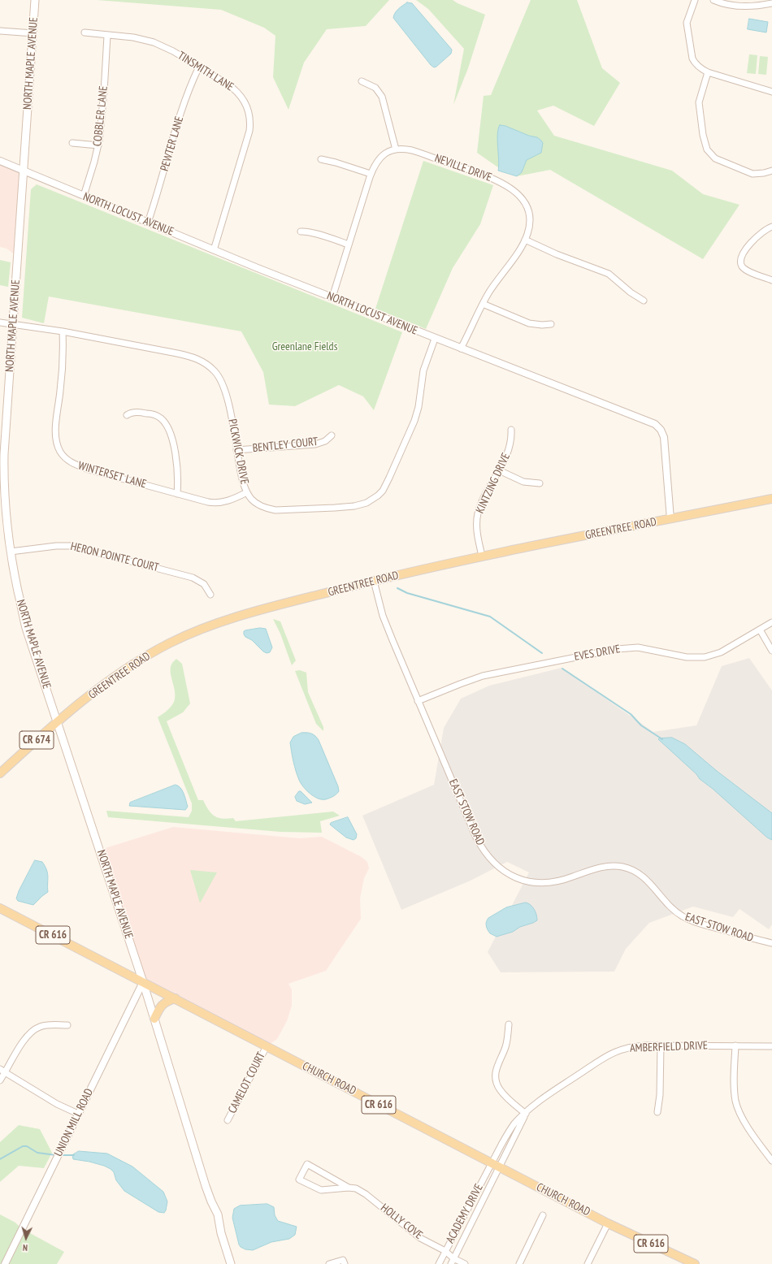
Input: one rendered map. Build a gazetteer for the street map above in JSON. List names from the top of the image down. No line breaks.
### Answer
{"streets":{"main road":["NORTH MAPLE AVENUE","GREENTREE ROAD","CR 674","CR 616","CHURCH ROAD"],"street":["TINSMITH LANE","COBBLER LANE","PEWTER LANE","NEVILLE DRIVE","NORTH LOCUST AVENUE","BENTLEY COURT","PICKWICK DRIVE","WINTERSET LANE","KINTZING DRIVE","HERON POINTE COURT","EVES DRIVE","EAST STOW ROAD","AMBERFIELD DRIVE","CAMELOT COURT","UNION MILL ROAD","ACADEMY DRIVE","HOLLY COVE"]},"crossings":[["NORTH MAPLE AVENUE","NORTH LOCUST AVENUE"],["NORTH MAPLE AVENUE","PICKWICK DRIVE"],["NORTH MAPLE AVENUE","GREENTREE ROAD"],["NORTH MAPLE AVENUE","HERON POINTE COURT"],["NORTH MAPLE AVENUE","CHURCH ROAD"],["NORTH MAPLE AVENUE","UNION MILL ROAD"],["TINSMITH LANE","COBBLER LANE"],["TINSMITH LANE","PEWTER LANE"],["TINSMITH LANE","NORTH LOCUST AVENUE"],["COBBLER LANE","NORTH LOCUST AVENUE"],["PEWTER LANE","NORTH LOCUST AVENUE"],["NEVILLE DRIVE","NORTH LOCUST AVENUE"],["NORTH LOCUST AVENUE","PICKWICK DRIVE"],["NORTH LOCUST AVENUE","GREENTREE ROAD"],["BENTLEY COURT","PICKWICK DRIVE"],["PICKWICK DRIVE","WINTERSET LANE"],["KINTZING DRIVE","GREENTREE ROAD"],["GREENTREE ROAD","EAST STOW ROAD"],["EVES DRIVE","EAST STOW ROAD"],["AMBERFIELD DRIVE","CHURCH ROAD"],["AMBERFIELD DRIVE","ACADEMY DRIVE"],["CHURCH ROAD","CAMELOT COURT"],["CHURCH ROAD","UNION MILL ROAD"],["CHURCH ROAD","ACADEMY DRIVE"],["ACADEMY DRIVE","HOLLY COVE"]],"parks":["Greenlane Fields"],"north":"bottom"}
